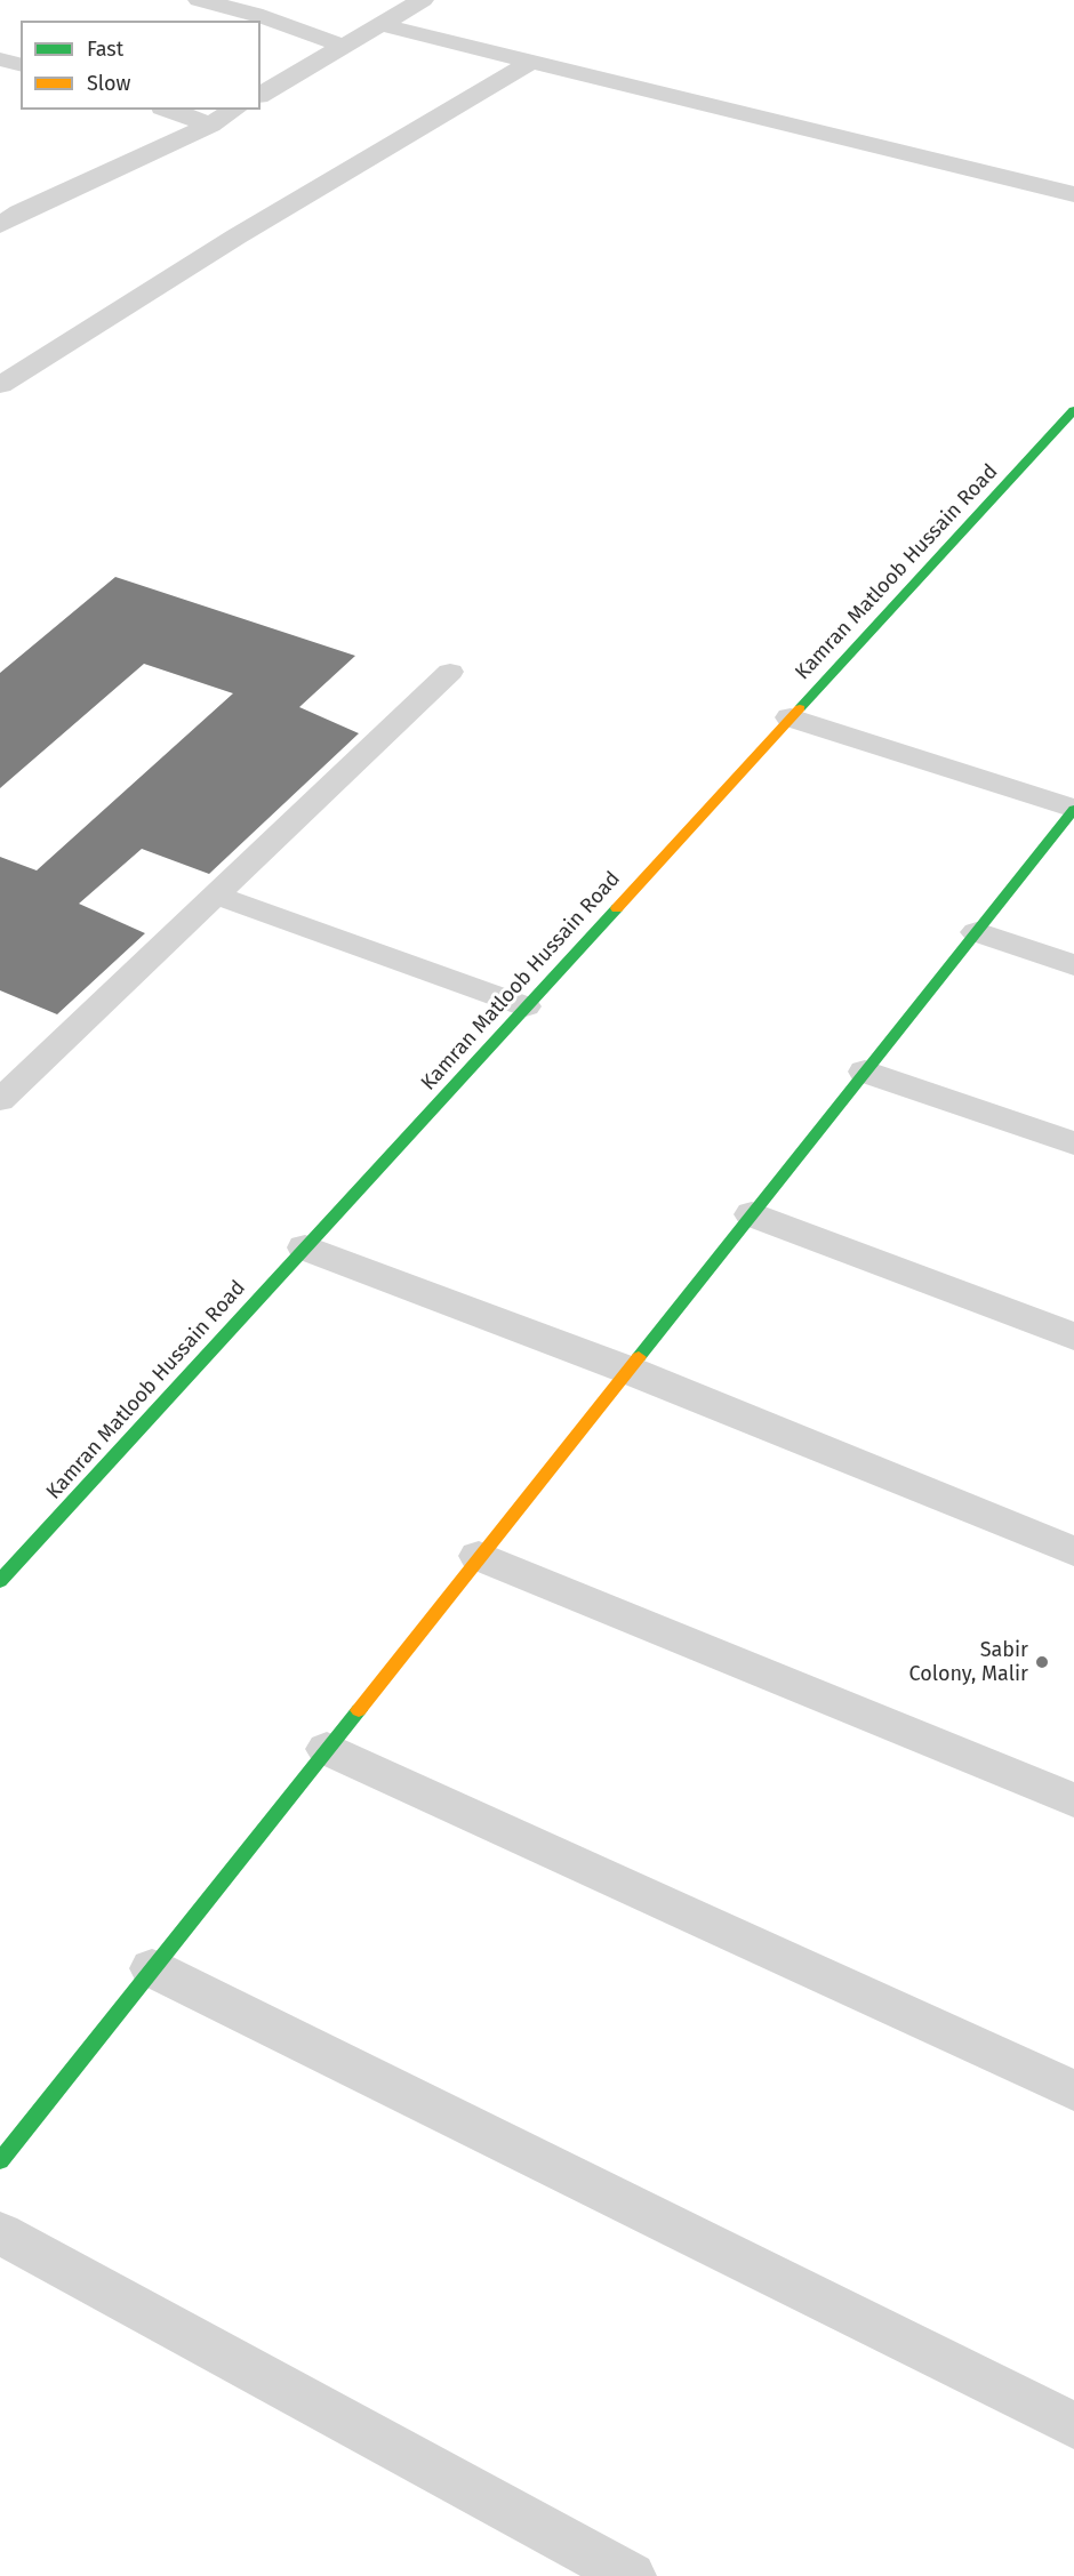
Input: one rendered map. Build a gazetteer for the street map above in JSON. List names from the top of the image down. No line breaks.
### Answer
{"streets":{"street":["Kamran Matloob Hussain Road"]},"places":["Sabir Colony, Malir"],"legend":["Fast","Slow"]}
